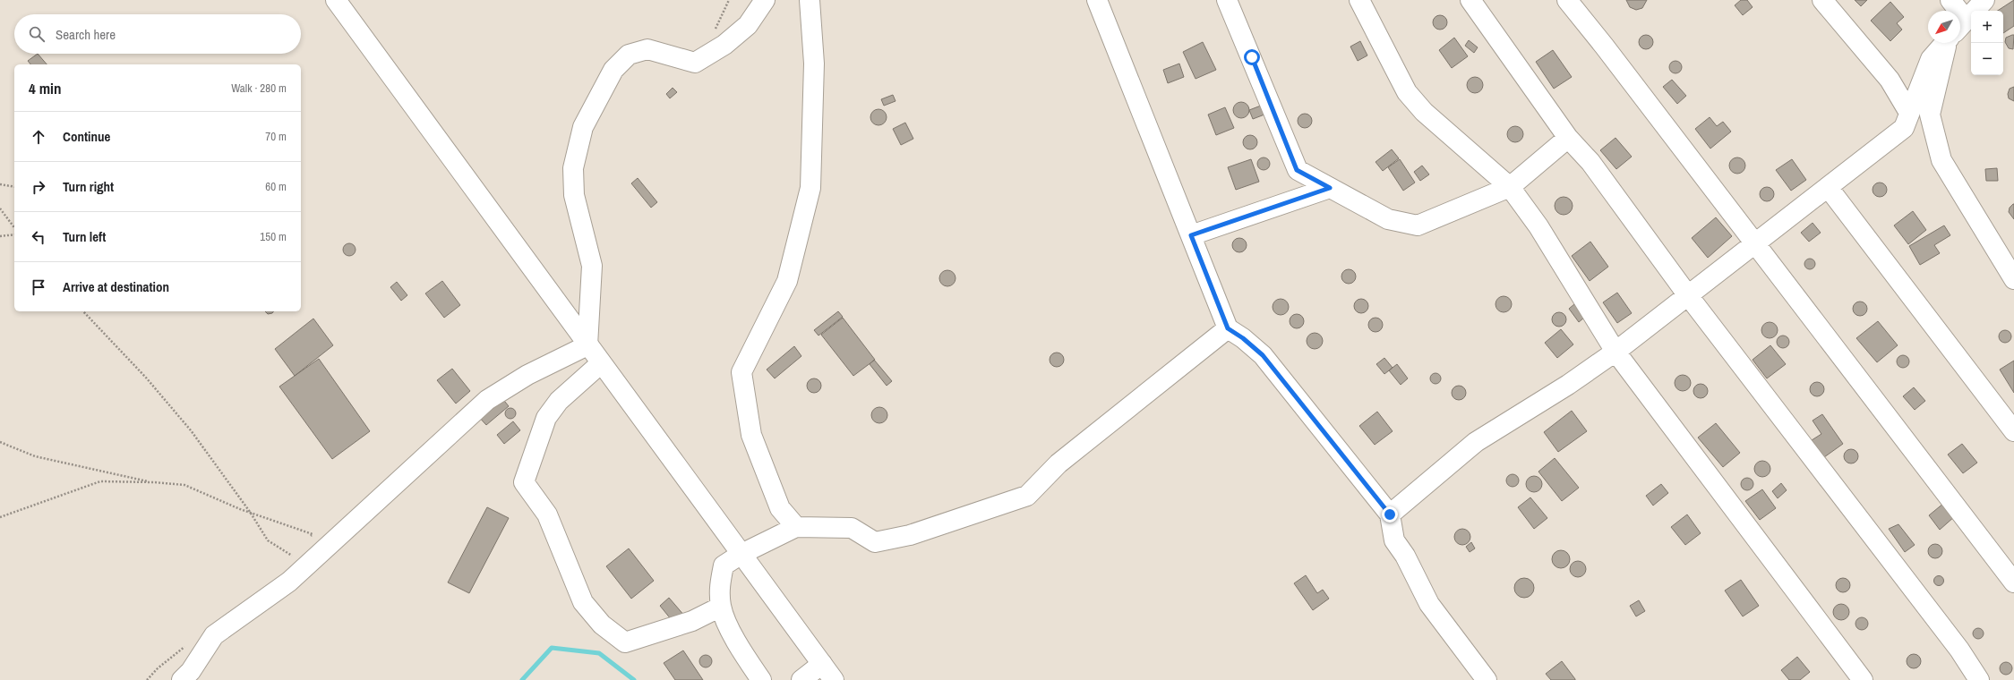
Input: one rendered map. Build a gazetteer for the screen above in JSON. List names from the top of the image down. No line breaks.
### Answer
{"north":"bottom left","page":{"map_buttons":["+","−"],"search":"Search here","heading":["4 min","Walk · 280 m"],"list":[["Continue","70 m"],["Turn right","60 m"],["Turn left","150 m"],"Arrive at destination"]}}
